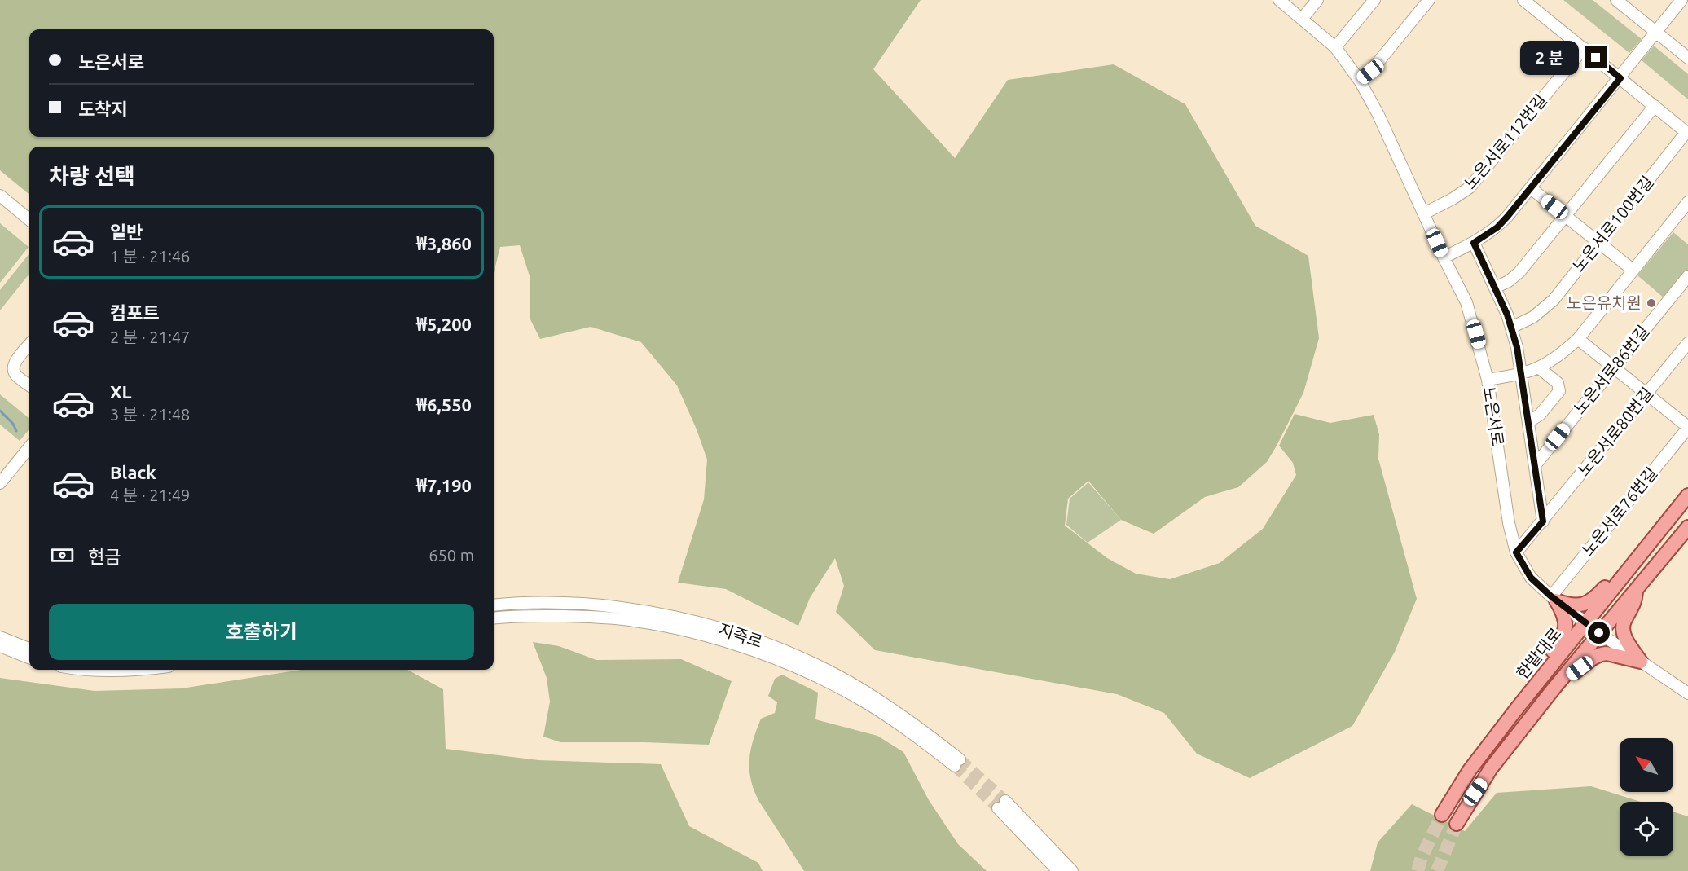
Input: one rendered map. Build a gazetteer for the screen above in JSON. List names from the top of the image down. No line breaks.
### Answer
{"streets":{"main road":["한밭대로"],"street":["노은서로112번길","노은서로100번길","노은서로86번길","노은서로","노은서로80번길","노은서로76번길","지족로"]},"crossings":[["노은서로112번길","노은서로"],["노은서로","노은서로80번길"],["노은서로","노은서로76번길"],["노은서로","한밭대로"]],"places":["노은유치원"],"north":"top left","page":{"banner":["노은서로","도착지"],"bubble":"2 분","heading":"차량 선택","list":[{"name":"일반","note":"1 분 · 21:46","value":"₩3,860"},{"name":"컴포트","note":"2 분 · 21:47","value":"₩5,200"},{"name":"XL","note":"3 분 · 21:48","value":"₩6,550"},{"name":"Black","note":"4 분 · 21:49","value":"₩7,190"}],"pay":["현금","650 m"],"buttons":"호출하기"}}
